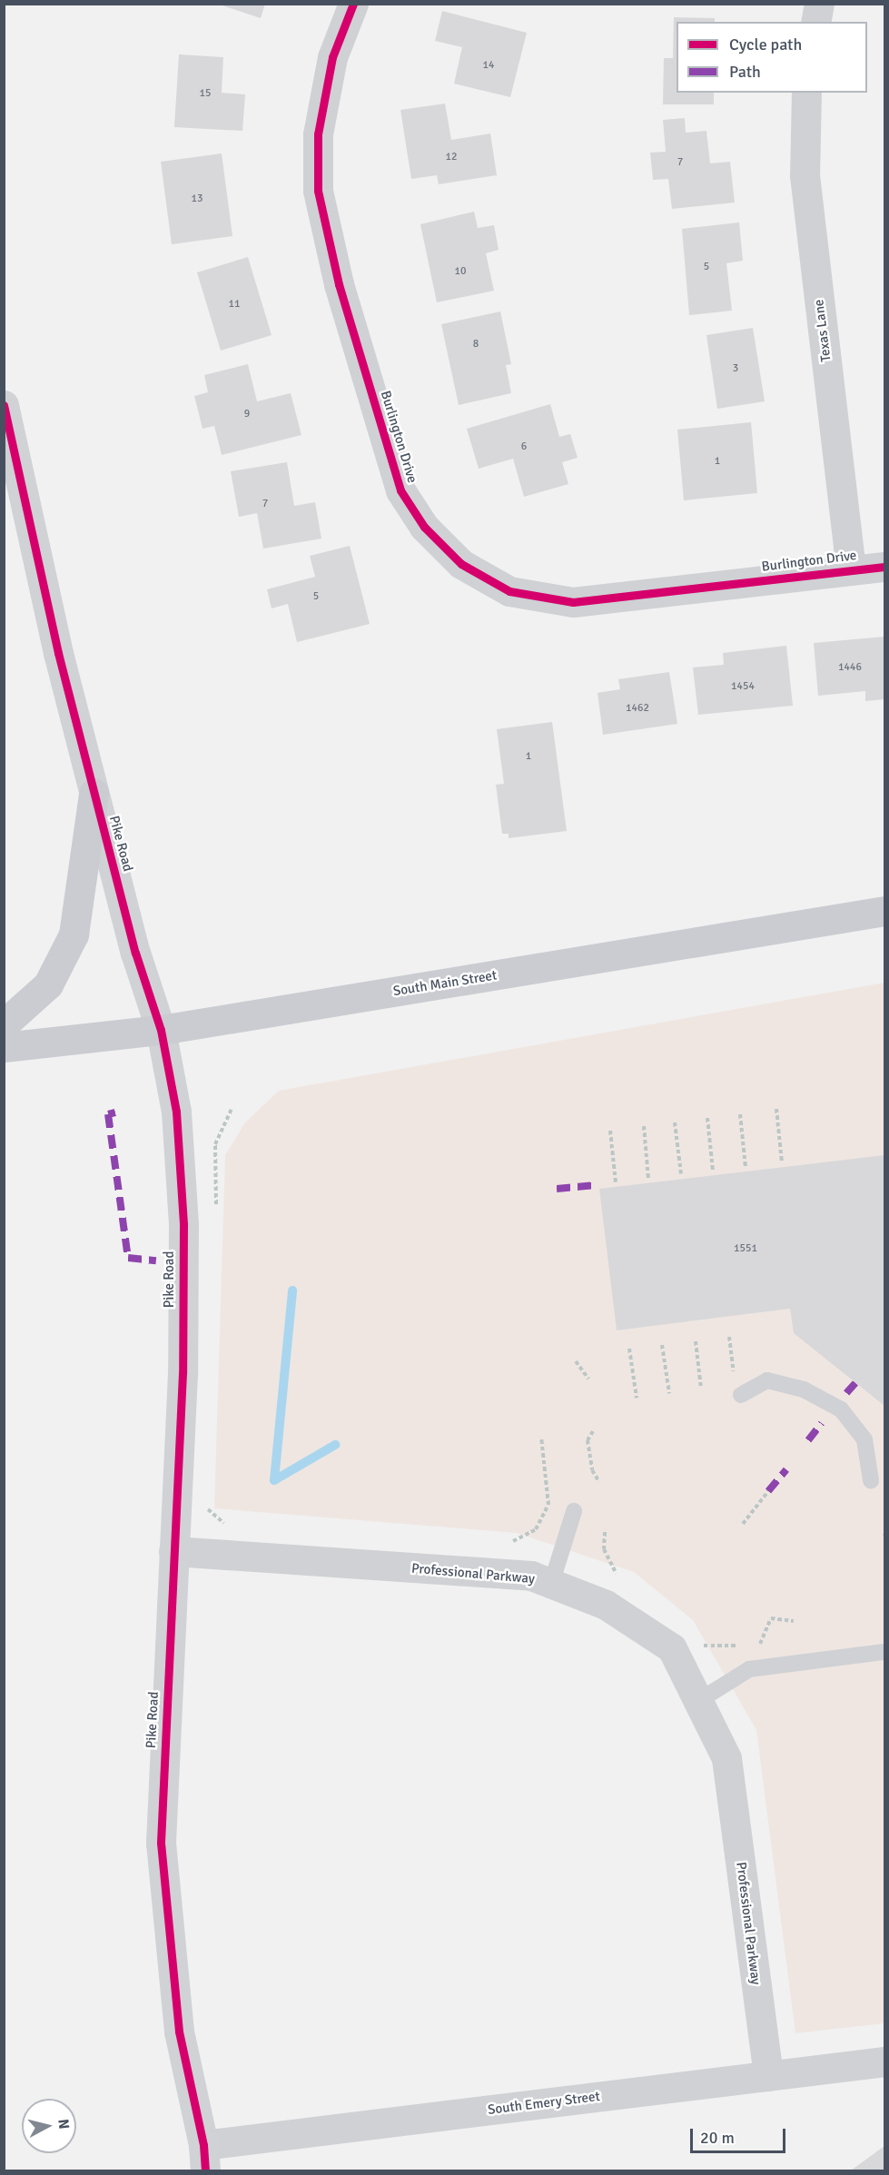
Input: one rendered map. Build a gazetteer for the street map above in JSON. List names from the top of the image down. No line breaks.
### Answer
{"streets":{"main road":["South Main Street"],"street":["Texas Lane","Burlington Drive","Pike Road","Professional Parkway","South Emery Street"]},"crossings":[["Texas Lane","Burlington Drive"],["Pike Road","South Main Street"],["Pike Road","Professional Parkway"],["Pike Road","South Emery Street"],["Professional Parkway","South Emery Street"]],"house_numbers":["14","15","12","7","13","5","10","11","8","3","9","6","1","7","5","1446","1454","1462","1","1551"],"legend":["Cycle path","Path"],"scale_bar":"20 m","north":"right"}
